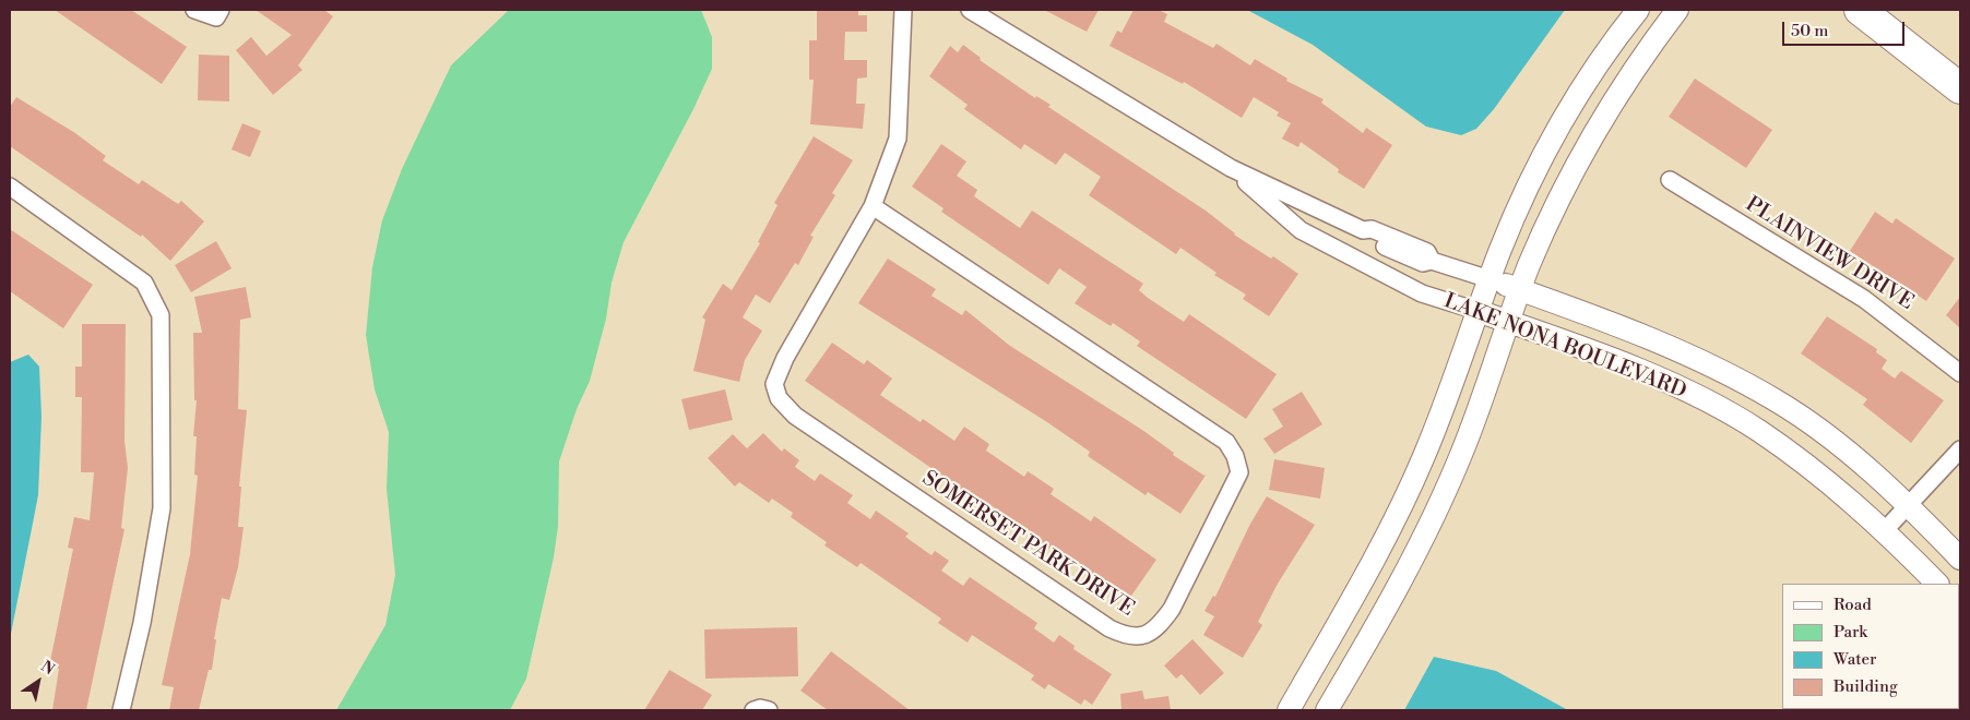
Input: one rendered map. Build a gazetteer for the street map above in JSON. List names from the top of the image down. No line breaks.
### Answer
{"streets":{"street":["PLAINVIEW DRIVE","LAKE NONA BOULEVARD","SOMERSET PARK DRIVE"]},"legend":["Road","Park","Water","Building"],"scale_bar":"50 m","north":"top right"}
